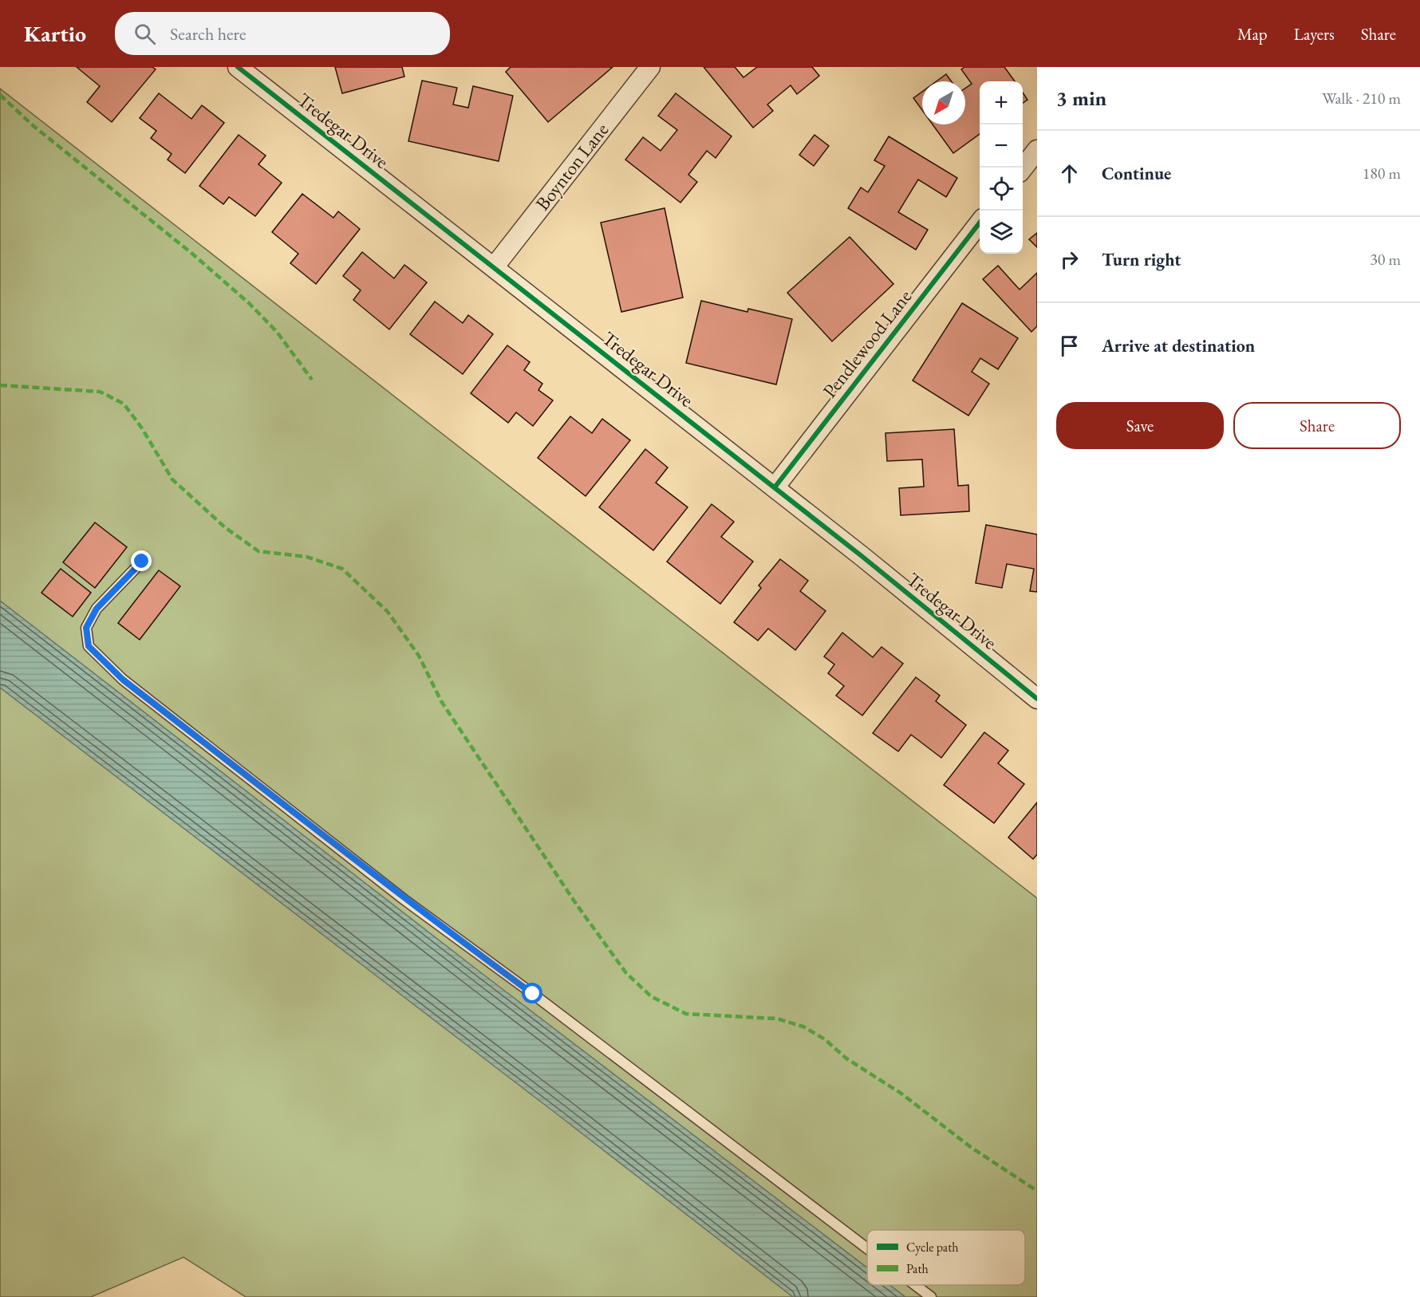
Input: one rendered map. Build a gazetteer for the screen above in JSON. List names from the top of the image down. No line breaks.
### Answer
{"streets":{"street":["Tredegar Drive","Boynton Lane","Pendlewood Lane"]},"crossings":[["Tredegar Drive","Boynton Lane"],["Tredegar Drive","Pendlewood Lane"]],"legend":["Cycle path","Path"],"north":"bottom left","page":{"header":"Kartio","search":"Search here","nav":["Map","Layers","Share"],"heading":["3 min","Walk · 210 m"],"map_buttons":["+","−"],"list":[["Continue","180 m"],["Turn right","30 m"],"Arrive at destination"],"buttons":["Save","Share"]}}
